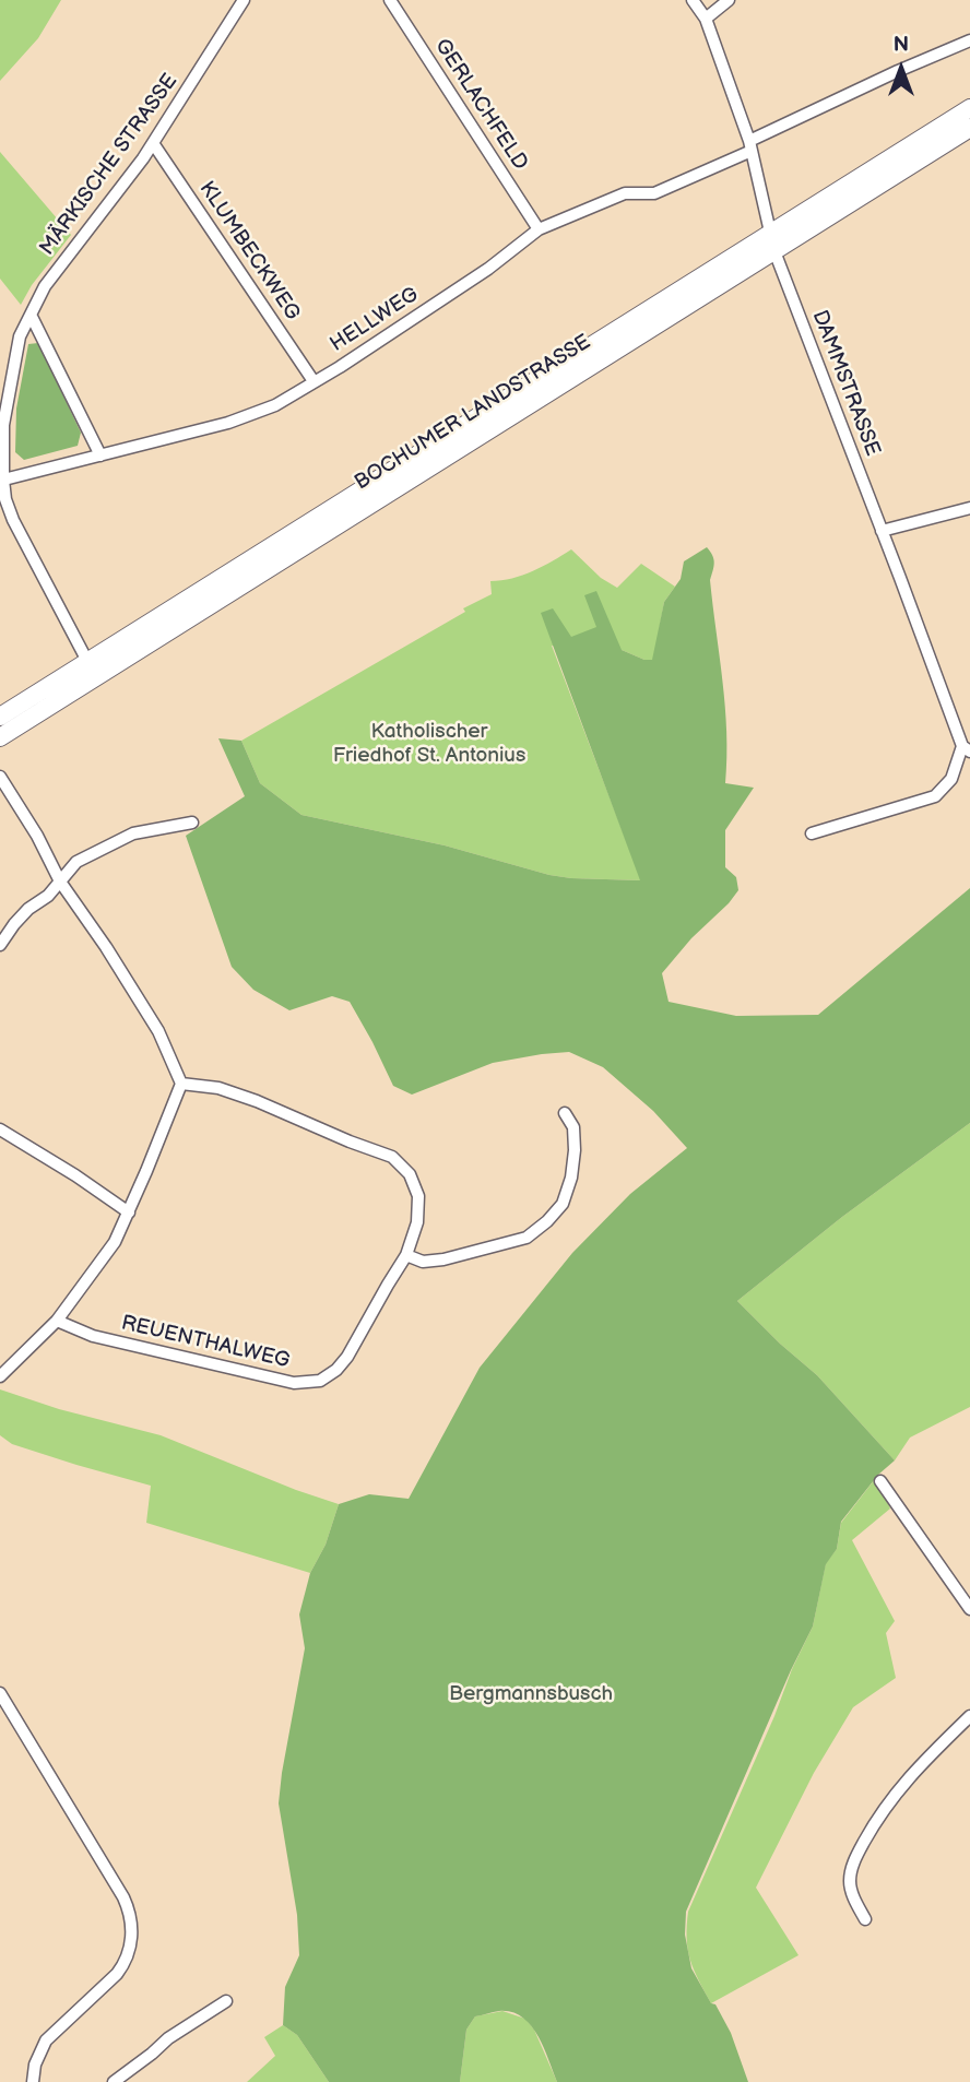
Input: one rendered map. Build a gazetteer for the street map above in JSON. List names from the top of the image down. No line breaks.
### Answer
{"streets":{"main road":["BOCHUMER LANDSTRASSE"],"street":["GERLACHFELD","MÄRKISCHE STRASSE","KLUMBECKWEG","HELLWEG","DAMMSTRASSE","REUENTHALWEG"]},"crossings":[["GERLACHFELD","HELLWEG"],["MÄRKISCHE STRASSE","KLUMBECKWEG"],["MÄRKISCHE STRASSE","HELLWEG"],["MÄRKISCHE STRASSE","BOCHUMER LANDSTRASSE"],["KLUMBECKWEG","HELLWEG"],["HELLWEG","DAMMSTRASSE"],["DAMMSTRASSE","BOCHUMER LANDSTRASSE"]],"parks":["Katholischer Friedhof St. Antonius","Bergmannsbusch"],"north":"top"}
